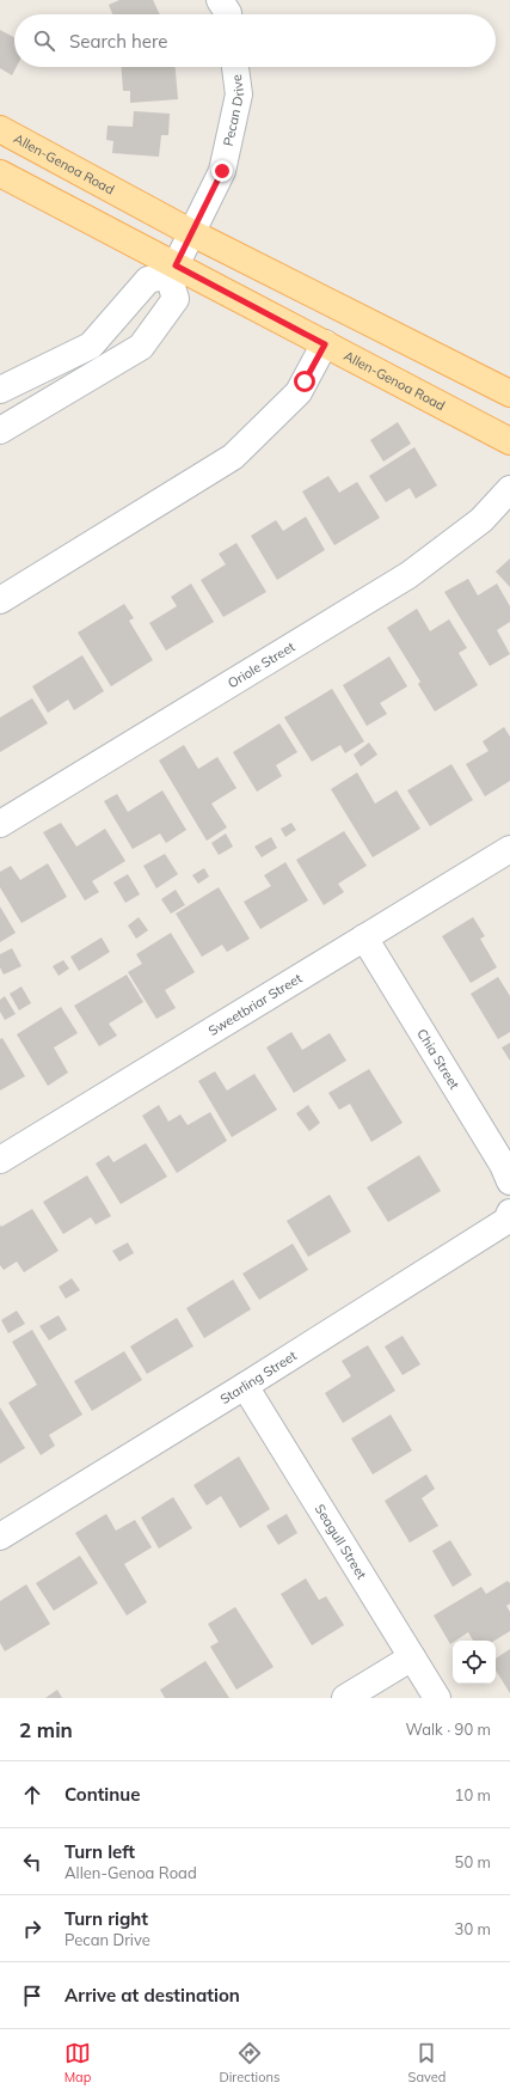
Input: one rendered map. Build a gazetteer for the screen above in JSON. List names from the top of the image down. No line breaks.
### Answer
{"streets":{"main road":["Allen-Genoa Road"],"street":["Pecan Drive","Oriole Street","Sweetbriar Street","Chia Street","Starling Street","Seagull Street"]},"crossings":[["Pecan Drive","Allen-Genoa Road"],["Sweetbriar Street","Chia Street"],["Starling Street","Seagull Street"]],"page":{"search":"Search here","heading":["2 min","Walk · 90 m"],"list":[["Continue","10 m"],["Turn left","Allen-Genoa Road","50 m"],["Turn right","Pecan Drive","30 m"],"Arrive at destination"],"nav":["Map","Directions","Saved"]}}
